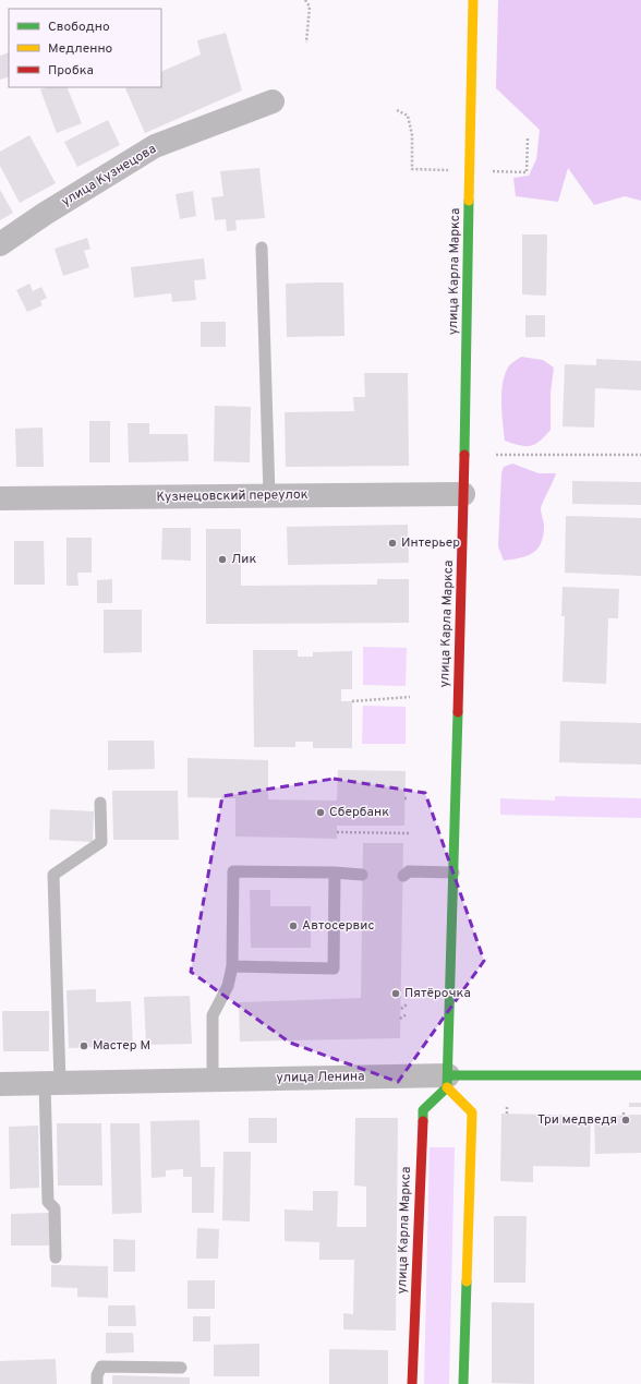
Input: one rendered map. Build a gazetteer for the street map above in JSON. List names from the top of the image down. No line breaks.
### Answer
{"streets":{"main road":["улица Карла Маркса","улица Ленина"],"street":["улица Кузнецова","Кузнецовский переулок"]},"crossings":[["улица Карла Маркса","Кузнецовский переулок"],["улица Карла Маркса","улица Ленина"]],"places":["Интерьер","Лик","Сбербанк","Автосервис","Пятёрочка","Мастер М","Три медведя"],"legend":["Свободно","Медленно","Пробка"]}
